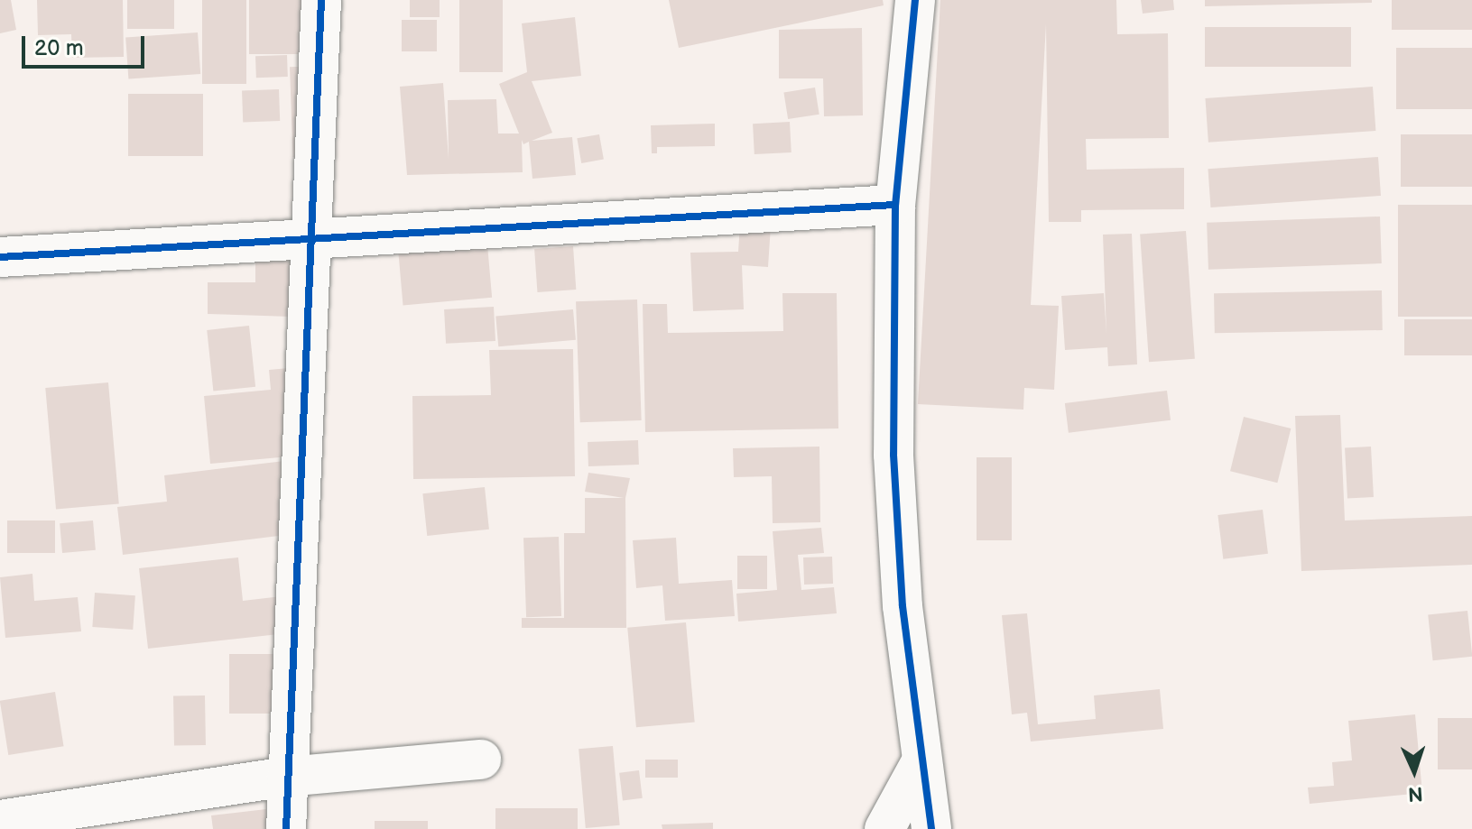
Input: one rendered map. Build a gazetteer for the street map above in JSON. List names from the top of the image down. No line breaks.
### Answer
{"scale_bar":"20 m","north":"bottom"}
